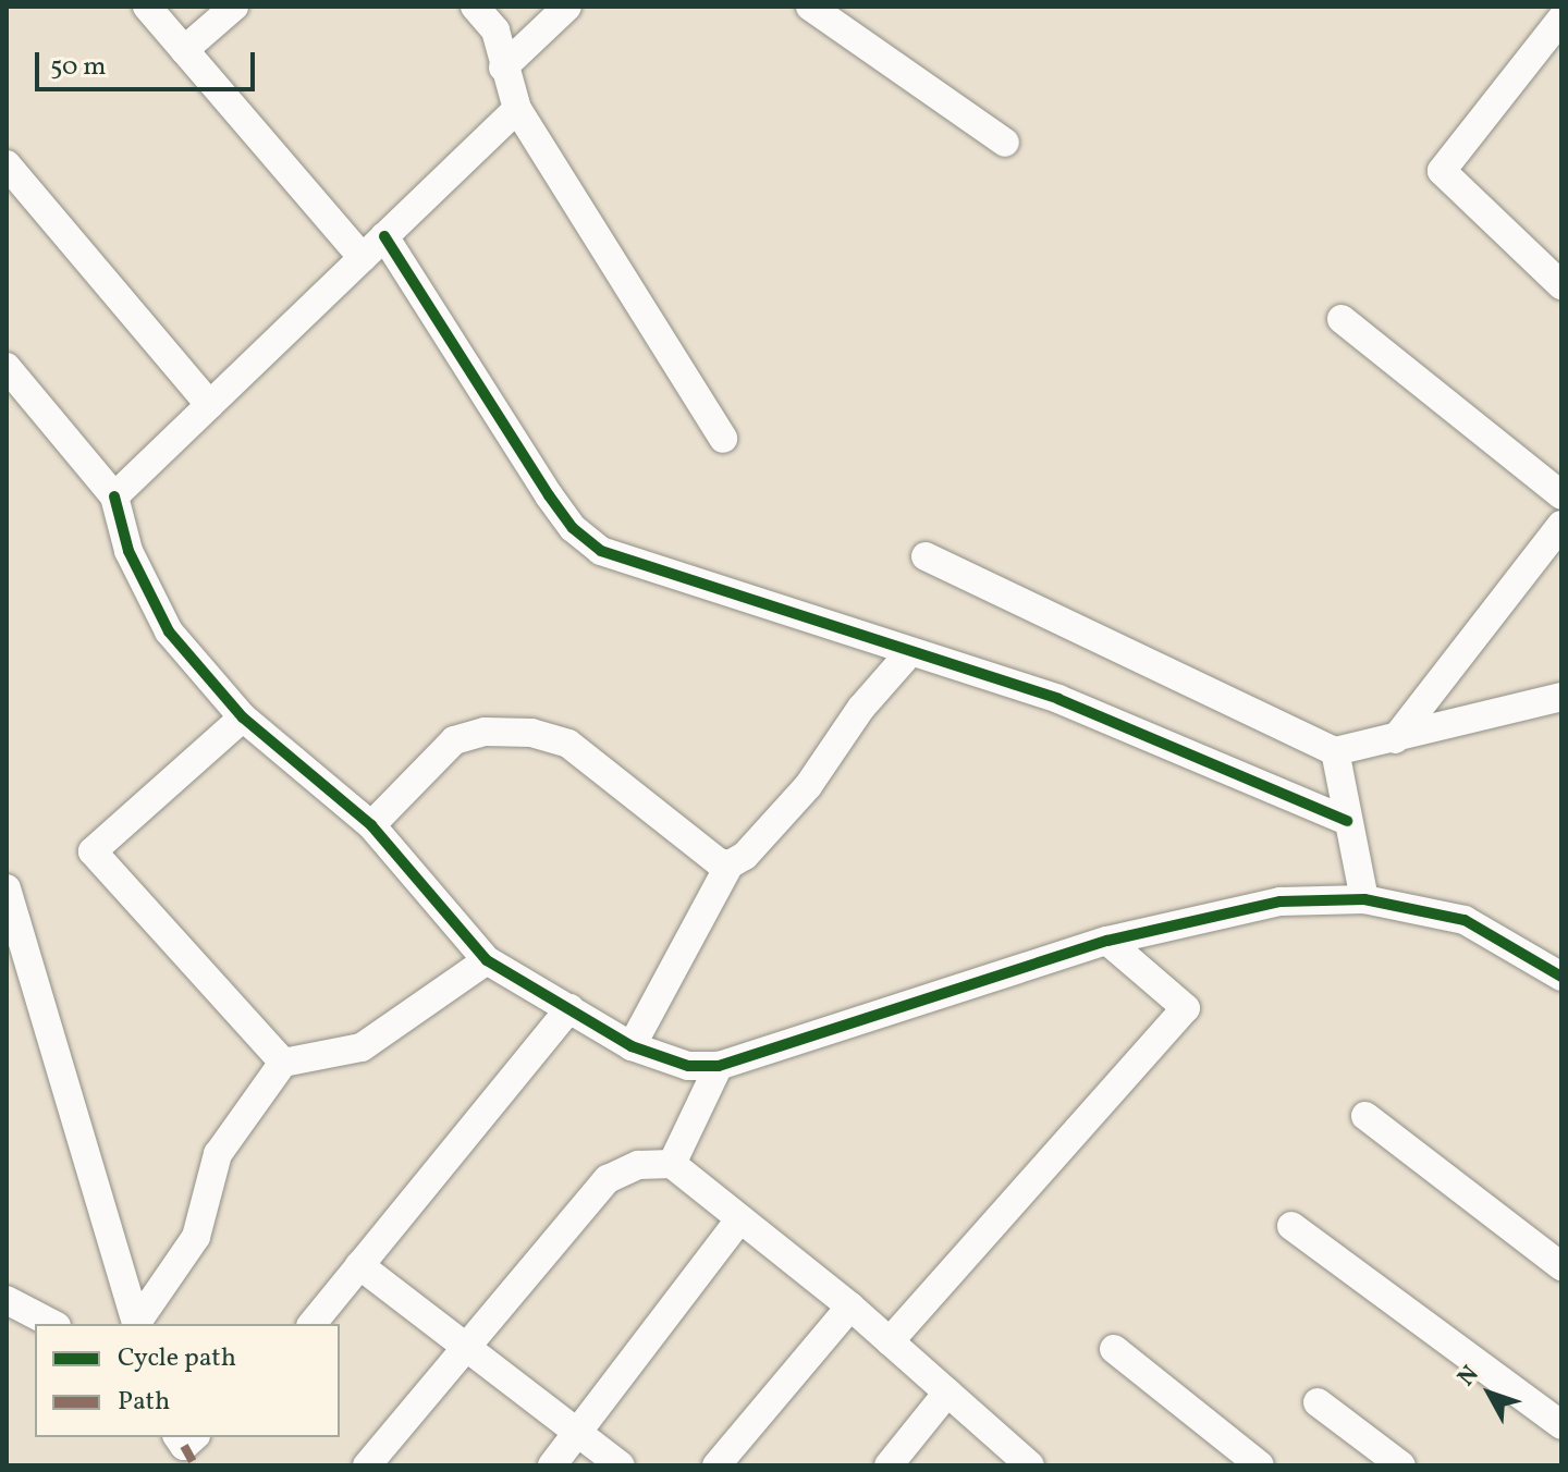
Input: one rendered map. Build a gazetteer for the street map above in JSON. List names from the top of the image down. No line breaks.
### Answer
{"legend":["Cycle path","Path"],"scale_bar":"50 m","north":"top left"}
